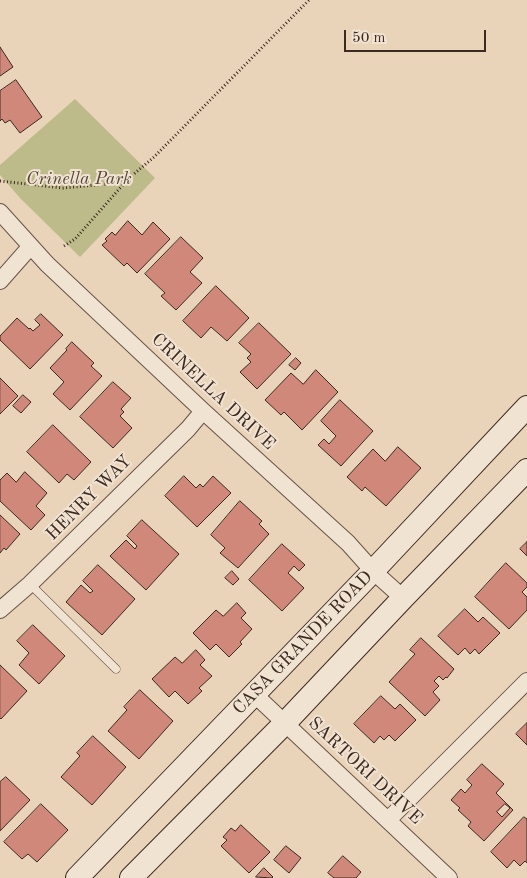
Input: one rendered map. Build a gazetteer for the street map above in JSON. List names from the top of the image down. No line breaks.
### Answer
{"streets":{"main road":["CASA GRANDE ROAD"],"street":["CRINELLA DRIVE","HENRY WAY","SARTORI DRIVE"]},"crossings":[["CRINELLA DRIVE","HENRY WAY"],["CRINELLA DRIVE","CASA GRANDE ROAD"],["CASA GRANDE ROAD","SARTORI DRIVE"]],"parks":["Crinella Park"],"scale_bar":"50 m"}
